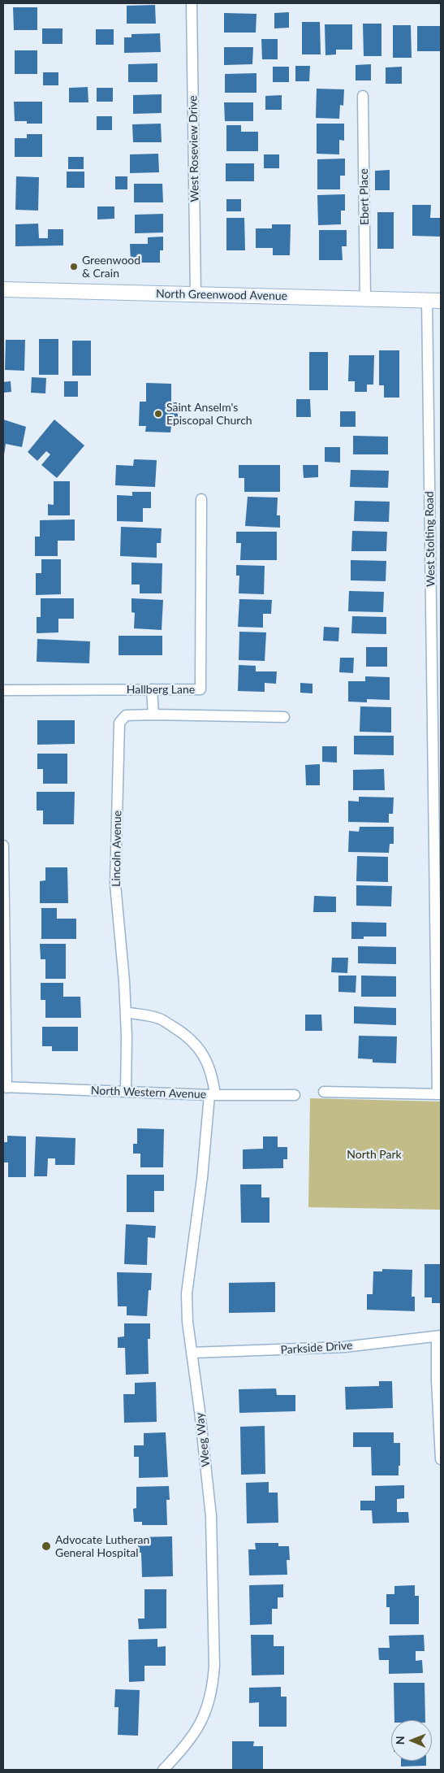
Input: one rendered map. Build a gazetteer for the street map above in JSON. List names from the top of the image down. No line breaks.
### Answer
{"streets":{"main road":["North Greenwood Avenue"],"street":["West Roseview Drive","Ebert Place","West Stolting Road","Hallberg Lane","Lincoln Avenue","North Western Avenue","Parkside Drive","Weeg Way"]},"crossings":[["West Roseview Drive","North Greenwood Avenue"],["Ebert Place","North Greenwood Avenue"],["North Greenwood Avenue","West Stolting Road"],["Lincoln Avenue","North Western Avenue"],["North Western Avenue","Weeg Way"],["Parkside Drive","Weeg Way"]],"parks":["North Park"],"places":["Greenwood & Crain","Saint Anselm's Episcopal Church","Advocate Lutheran General Hospital"],"north":"left"}
